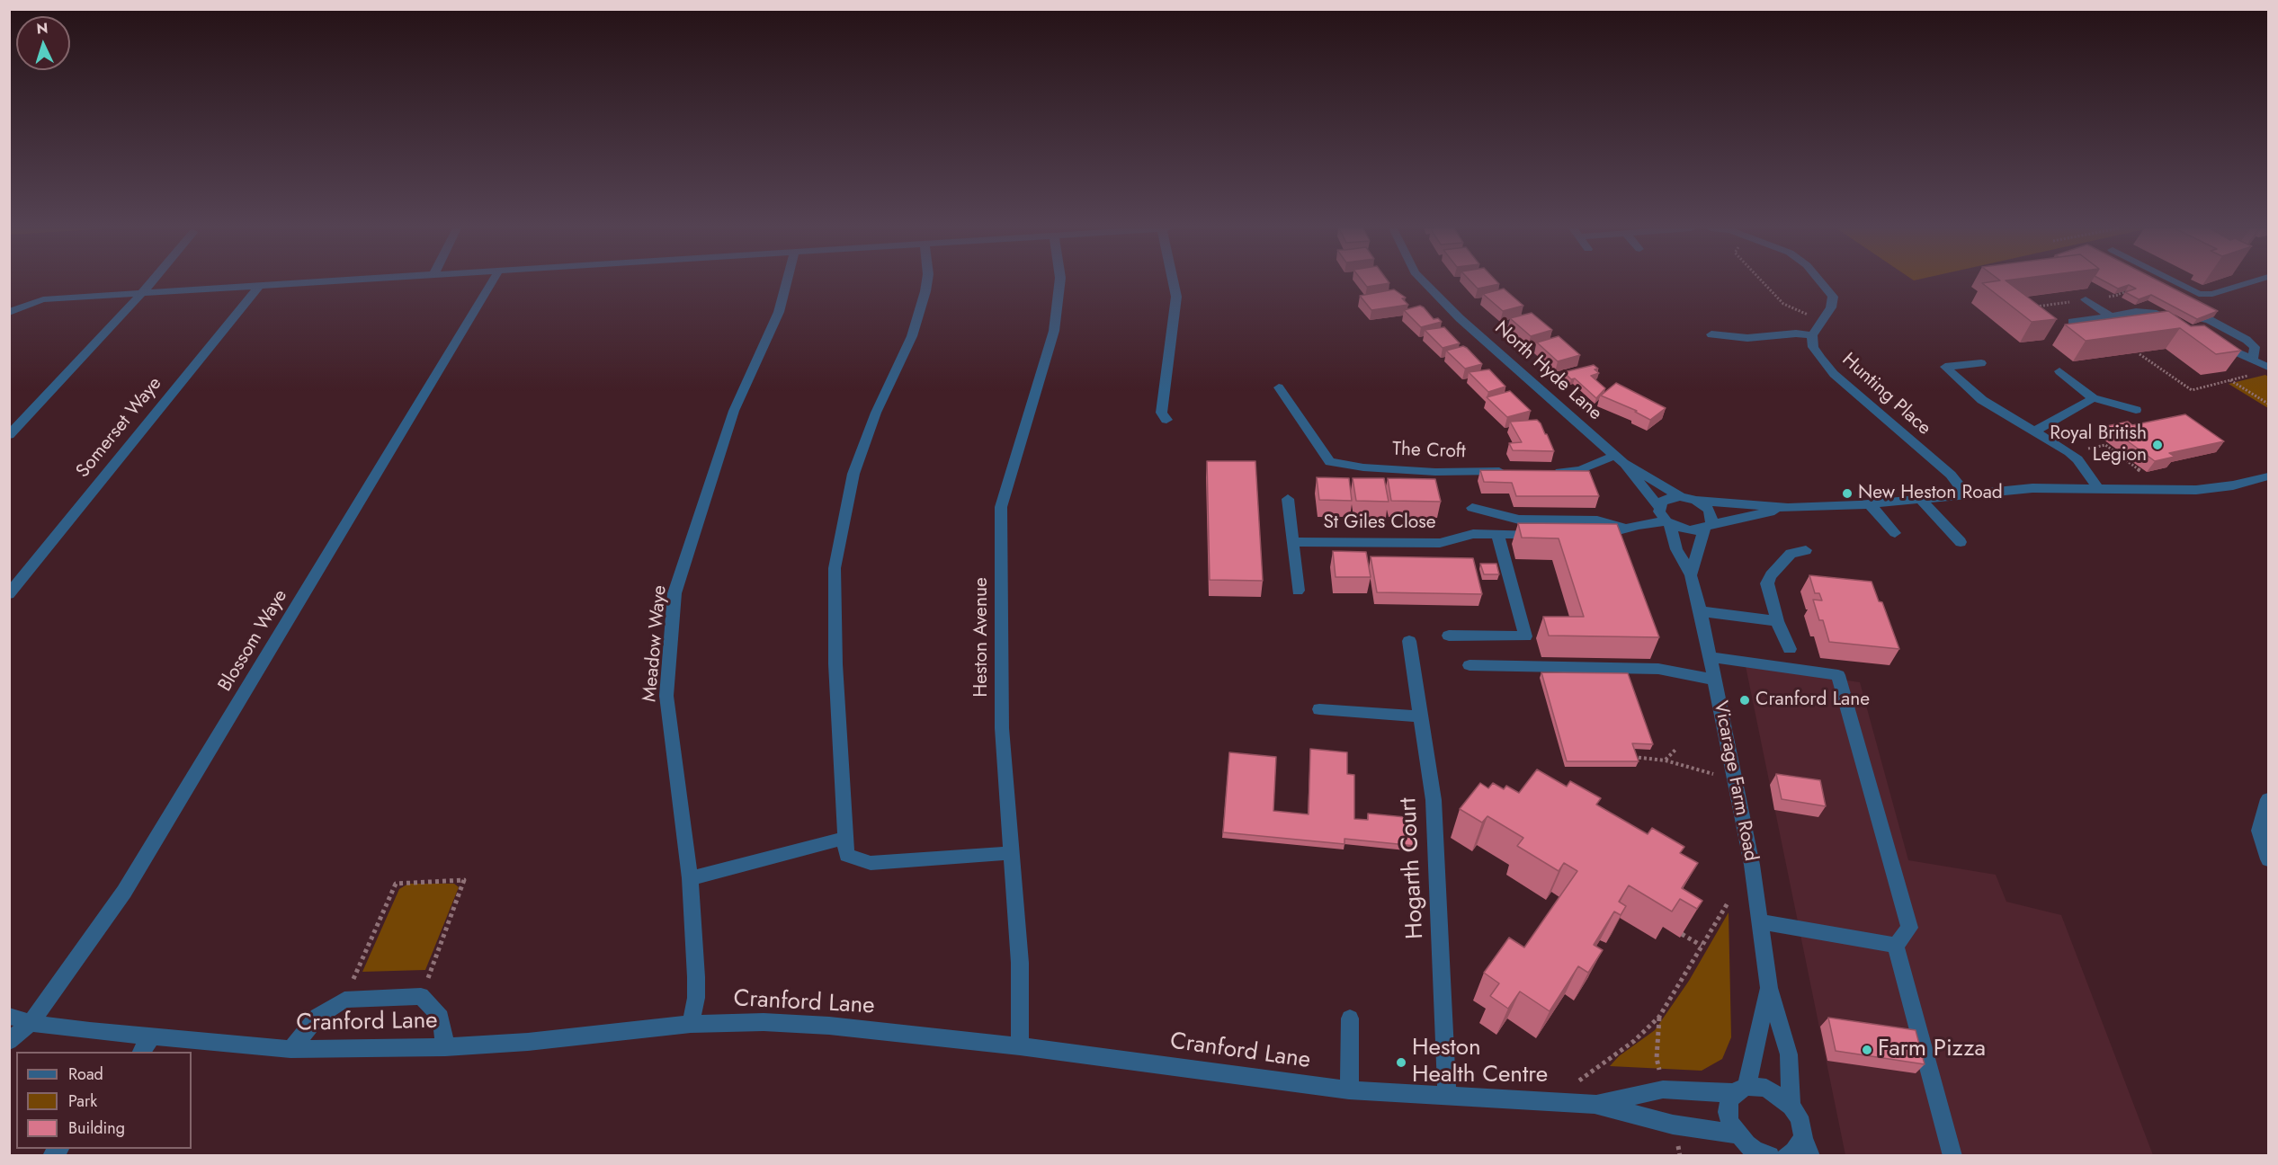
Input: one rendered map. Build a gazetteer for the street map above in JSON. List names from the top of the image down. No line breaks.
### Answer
{"streets":{"street":["North Hyde Lane","Hunting Place","Somerset Waye","The Croft","St Giles Close","Heston Avenue","Blossom Waye","Meadow Waye","Vicarage Farm Road","Hogarth Court","Cranford Lane"]},"crossings":[["North Hyde Lane","Vicarage Farm Road"],["Heston Avenue","Cranford Lane"],["Blossom Waye","Cranford Lane"],["Meadow Waye","Cranford Lane"],["Vicarage Farm Road","Cranford Lane"],["Hogarth Court","Cranford Lane"]],"places":["Royal British Legion","New Heston Road","Cranford Lane","Farm Pizza","Heston Health Centre"],"legend":["Road","Park","Building"],"north":"top"}
